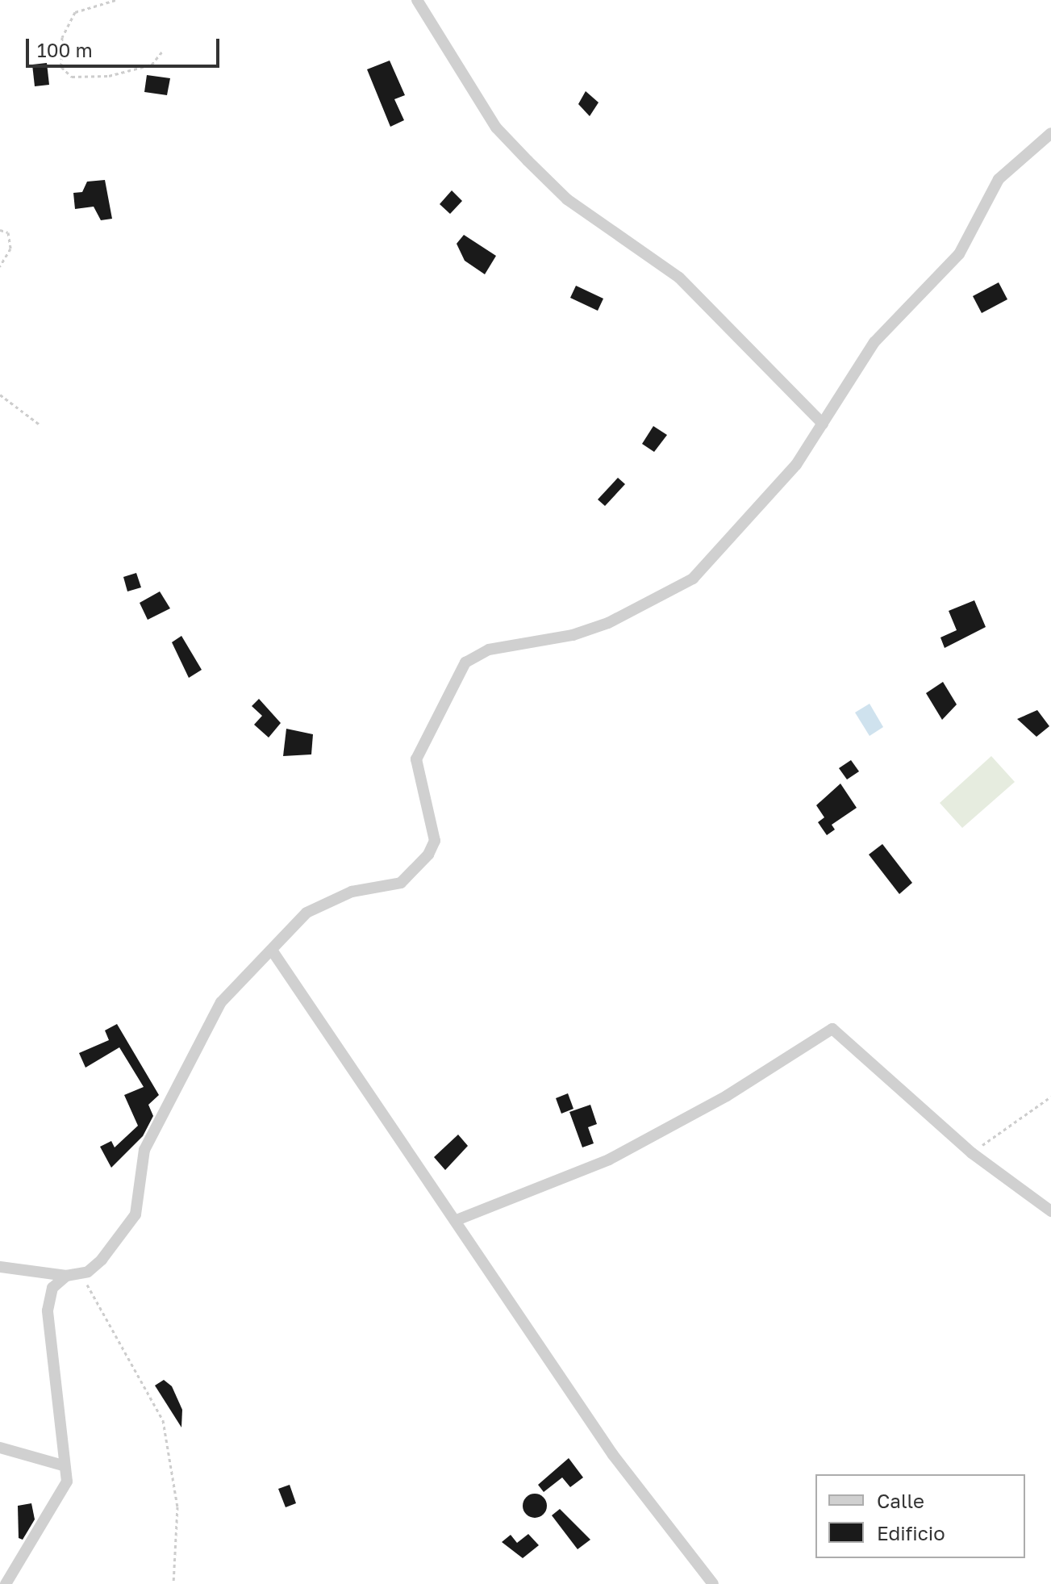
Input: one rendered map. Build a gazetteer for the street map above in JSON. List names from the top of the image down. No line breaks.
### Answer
{"legend":["Calle","Edificio"],"scale_bar":"100 m"}
